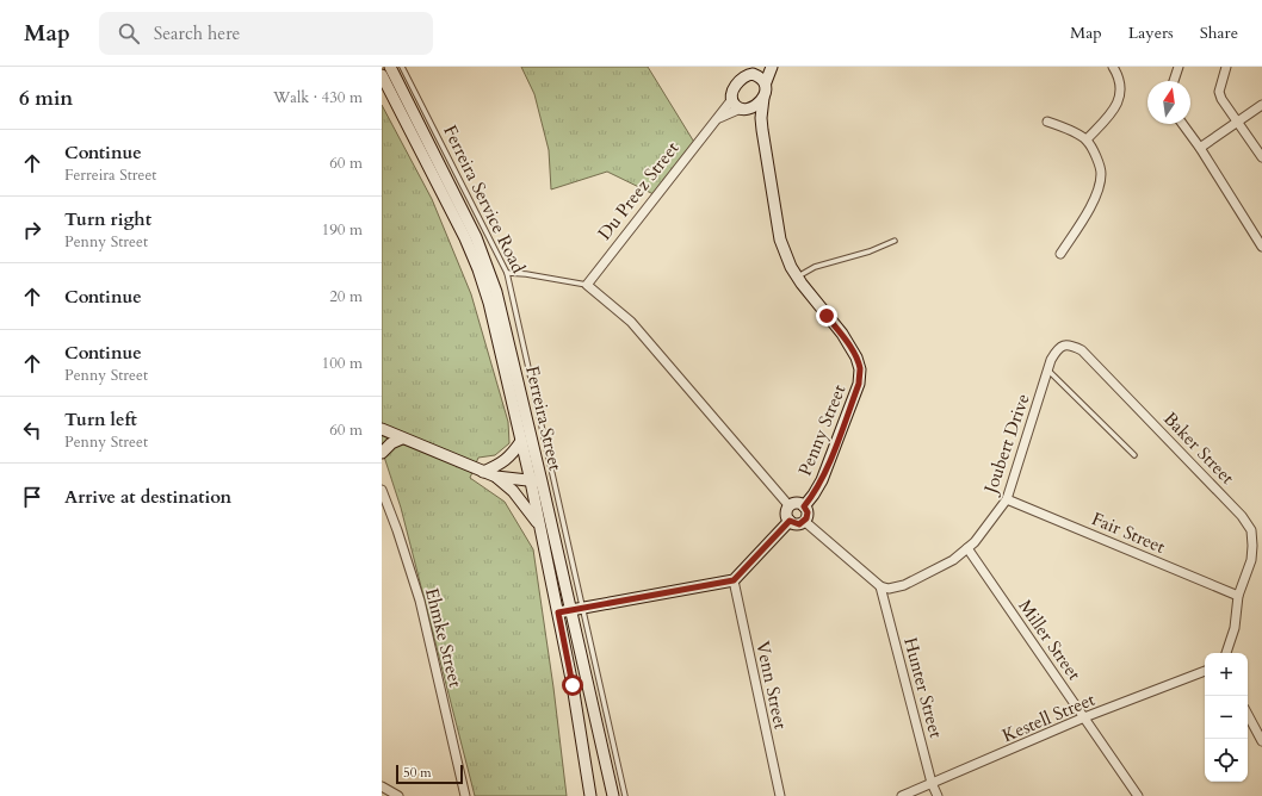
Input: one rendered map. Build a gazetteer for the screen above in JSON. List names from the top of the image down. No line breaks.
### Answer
{"streets":{"main road":["Ferreira Street","Penny Street"],"street":["Du Preez Street","Joubert Drive","Baker Street","Fair Street","Ehmke Street","Miller Street","Venn Street","Hunter Street","Kestell Street"],"lane":["Ferreira Service Road"]},"crossings":[["Du Preez Street","Penny Street"],["Ferreira Service Road","Ferreira Street"],["Joubert Drive","Baker Street"],["Joubert Drive","Fair Street"],["Joubert Drive","Miller Street"],["Joubert Drive","Hunter Street"],["Baker Street","Fair Street"],["Miller Street","Kestell Street"],["Hunter Street","Kestell Street"]],"scale_bar":"50 m","north":"top","page":{"header":"Map","search":"Search here","nav":["Map","Layers","Share"],"heading":["6 min","Walk · 430 m"],"list":[["Continue","Ferreira Street","60 m"],["Turn right","Penny Street","190 m"],["Continue","20 m"],["Continue","Penny Street","100 m"],["Turn left","Penny Street","60 m"],"Arrive at destination"],"map_buttons":["+","−"],"scale":"50 m"}}
